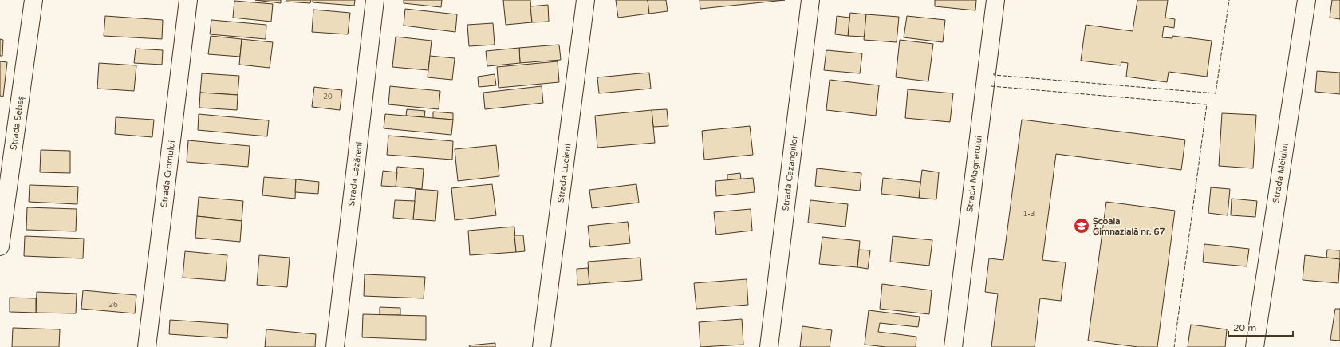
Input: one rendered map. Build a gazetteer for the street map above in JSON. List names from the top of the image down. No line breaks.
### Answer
{"streets":{"street":["Strada Sebeș","Strada Lucieni","Strada Cazangiilor","Strada Meiului","Strada Cromului","Strada Lăzăreni","Strada Magnetului"]},"places":{"school or university":["Școala Gimnazială nr. 67"]},"house_numbers":["20","1-3","26"],"scale_bar":"20 m"}
